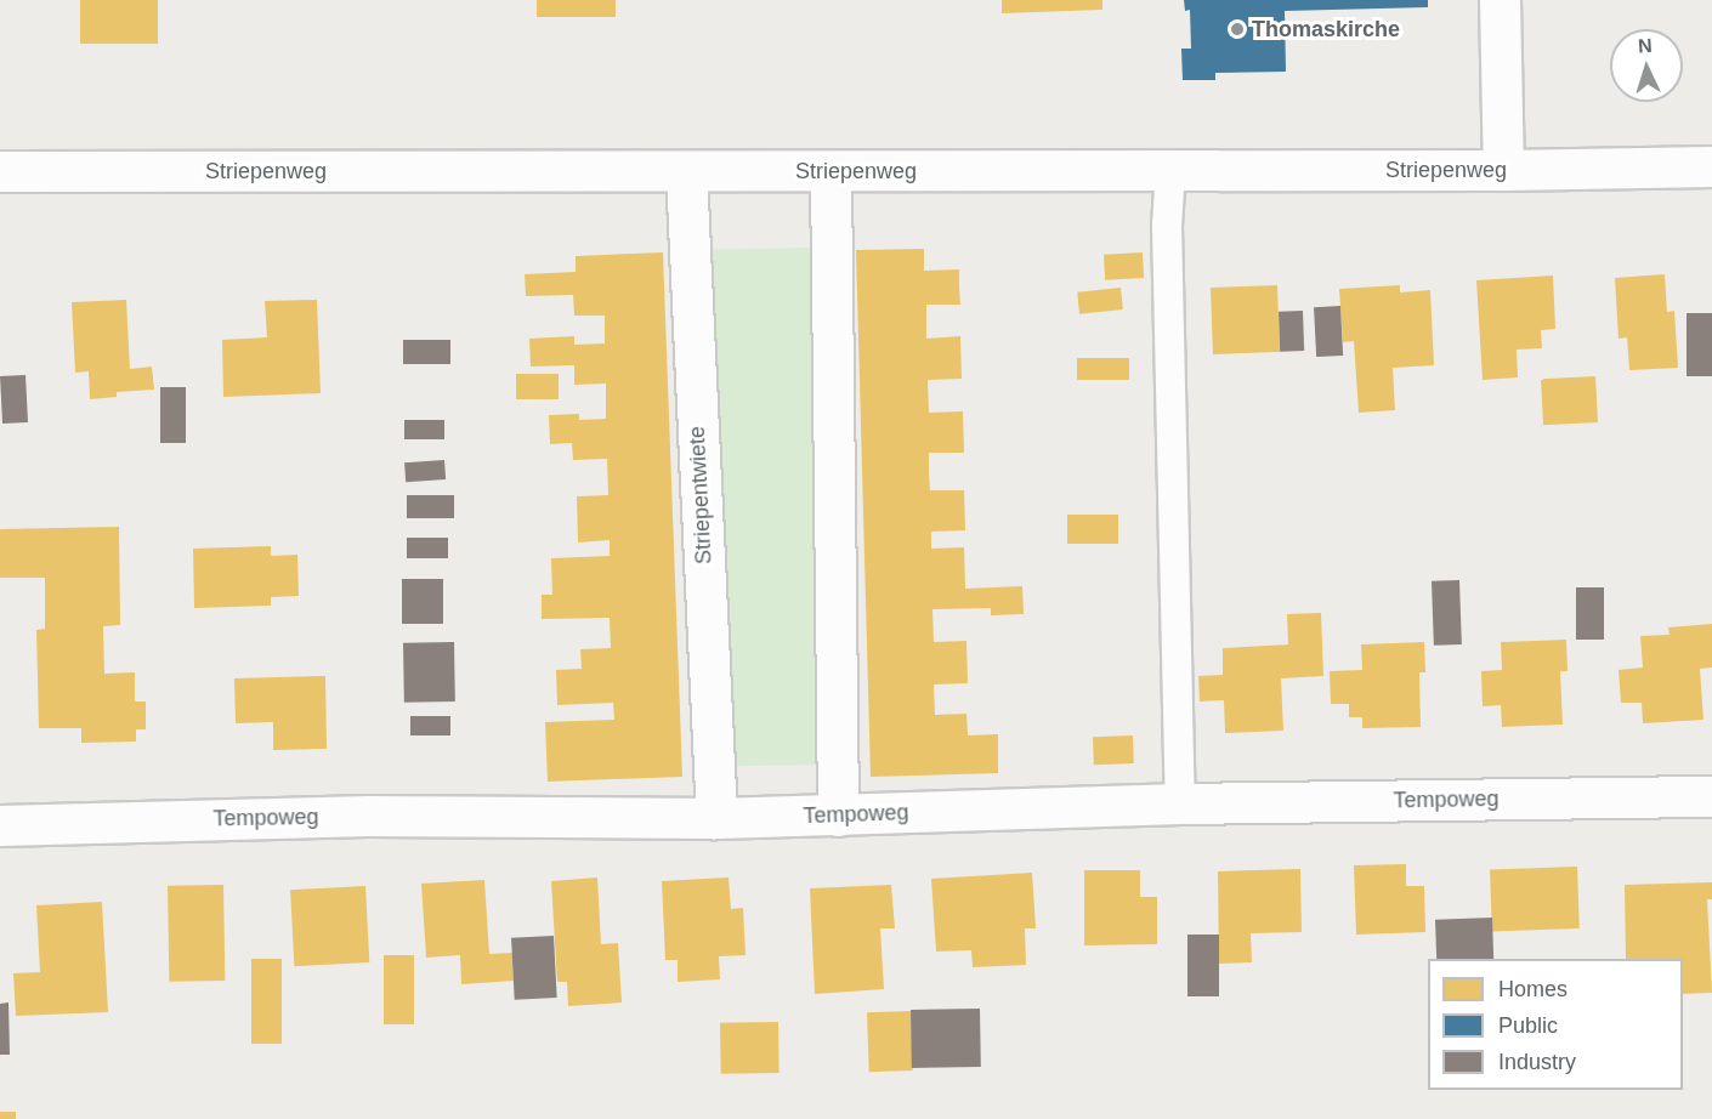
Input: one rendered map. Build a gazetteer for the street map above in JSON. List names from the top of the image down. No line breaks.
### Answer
{"streets":{"street":["Striepenweg","Striepentwiete","Tempoweg"]},"crossings":[["Striepenweg","Striepentwiete"],["Striepentwiete","Tempoweg"]],"places":["Thomaskirche"],"legend":["Homes","Public","Industry"],"north":"top"}
